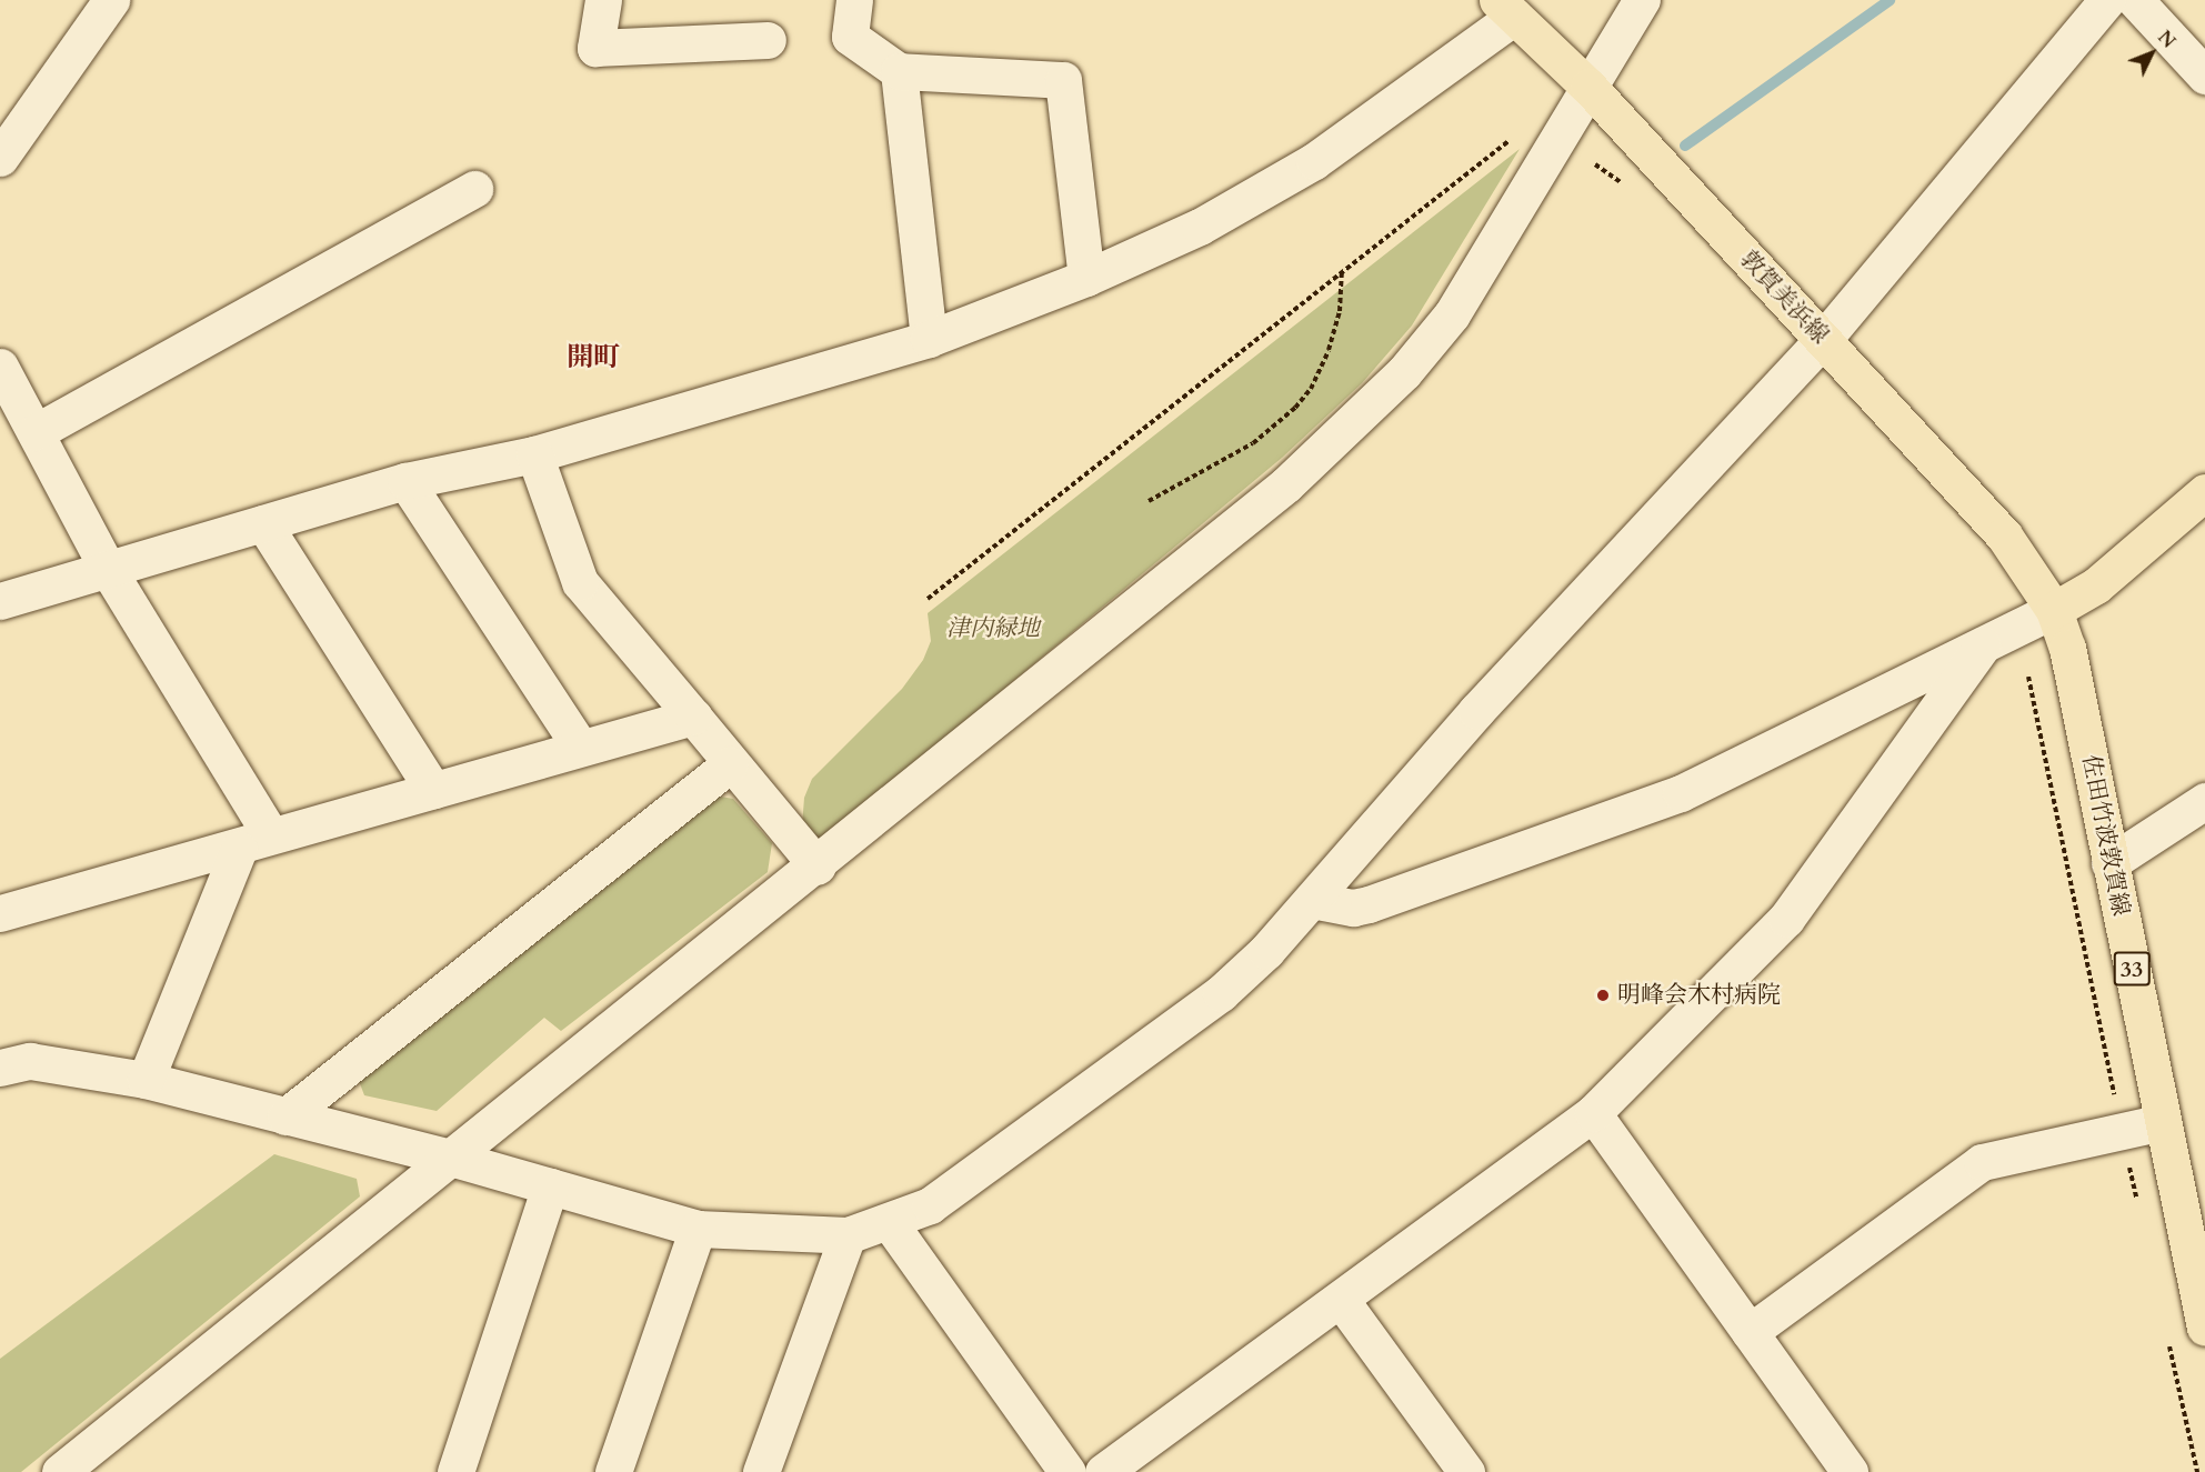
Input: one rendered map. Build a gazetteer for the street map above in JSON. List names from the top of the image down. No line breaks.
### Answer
{"streets":{"main road":["敦賀美浜線","佐田竹波敦賀線","33"]},"crossings":[["敦賀美浜線","佐田竹波敦賀線"]],"districts":["開町"],"parks":["津内緑地"],"places":["明峰会木村病院"],"north":"top right"}
